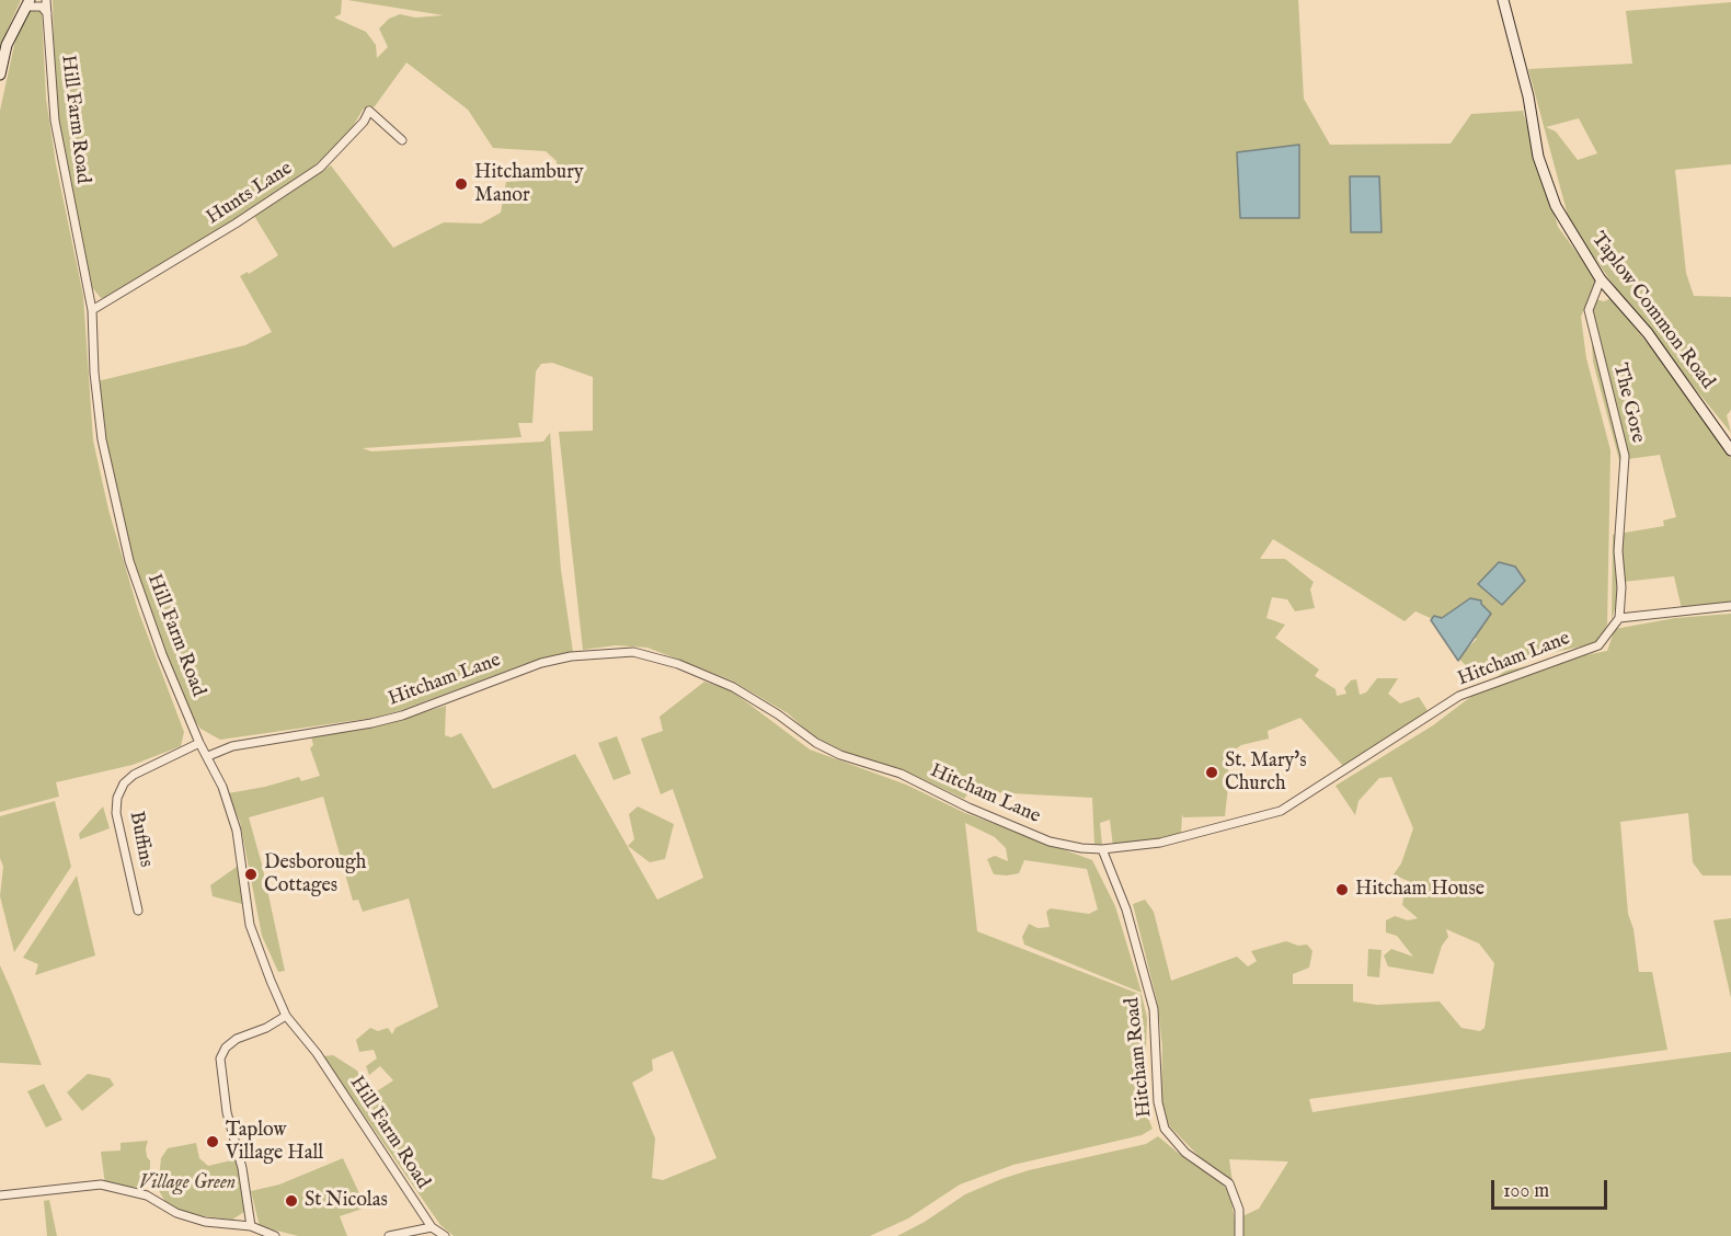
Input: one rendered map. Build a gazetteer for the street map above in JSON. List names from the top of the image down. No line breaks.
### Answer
{"streets":{"street":["Hill Farm Road","Hunts Lane","Taplow Common Road","The Gore","Hitcham Lane","Buffins","Hitcham Road"]},"crossings":[["Hill Farm Road","Hunts Lane"],["Hill Farm Road","Hitcham Lane"],["Hill Farm Road","Buffins"],["Taplow Common Road","The Gore"],["The Gore","Hitcham Lane"],["Hitcham Lane","Hitcham Road"]],"parks":["Village Green"],"places":["Hitchambury Manor","St. Mary's Church","Desborough Cottages","Hitcham House","Taplow Village Hall","St Nicolas"],"scale_bar":"100 m"}
